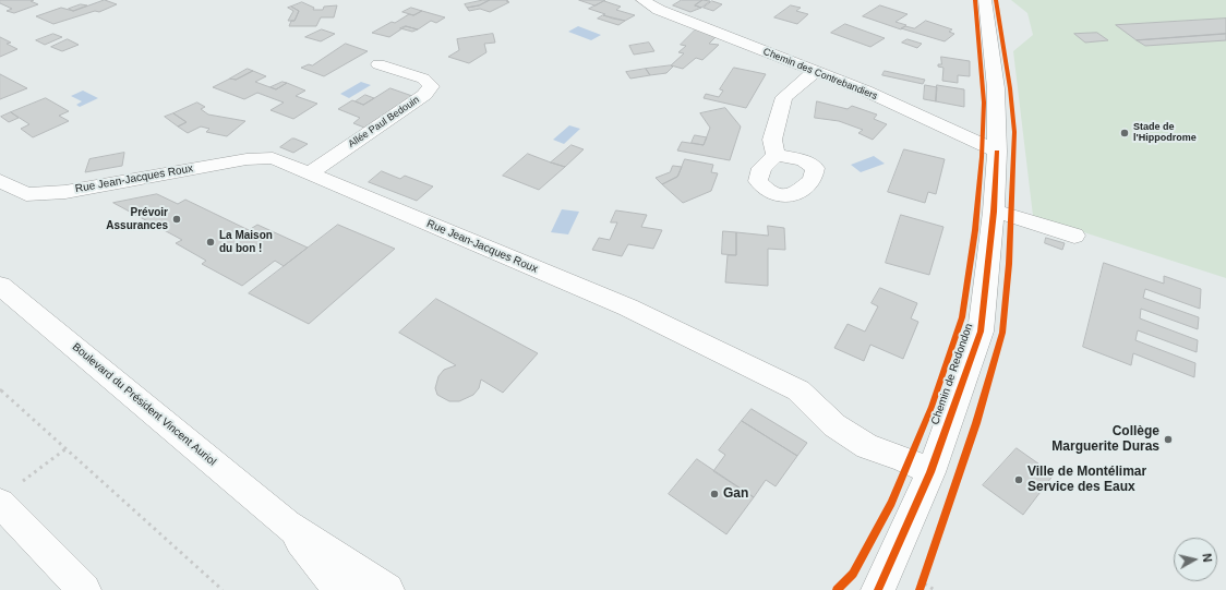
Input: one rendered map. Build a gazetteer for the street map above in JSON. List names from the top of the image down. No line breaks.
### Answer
{"streets":{"street":["Chemin des Contrebandiers","Allée Paul Bedouin","Rue Jean-Jacques Roux","Chemin de Redondon","Boulevard du Président Vincent Auriol"]},"crossings":[["Chemin des Contrebandiers","Chemin de Redondon"],["Allée Paul Bedouin","Rue Jean-Jacques Roux"],["Rue Jean-Jacques Roux","Chemin de Redondon"]],"places":["Stade de l'Hippodrome","Prévoir Assurances","La Maison du bon !","Collège Marguerite Duras","Ville de Montélimar Service des Eaux","Gan"],"north":"right"}
